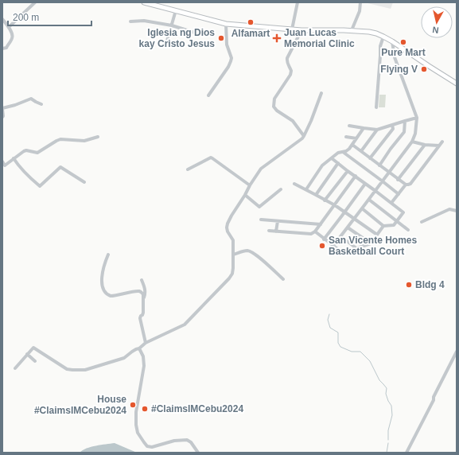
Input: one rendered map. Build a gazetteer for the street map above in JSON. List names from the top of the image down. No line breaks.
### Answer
{"places":{"other":["Alfamart","Iglesia ng Dios kay Cristo Jesus","Pure Mart","Flying V","San Vicente Homes Basketball Court","Bldg 4","House #ClaimsIMCebu2024","#ClaimsIMCebu2024"],"health":["Juan Lucas Memorial Clinic"]},"scale_bar":"200 m","north":"bottom"}
